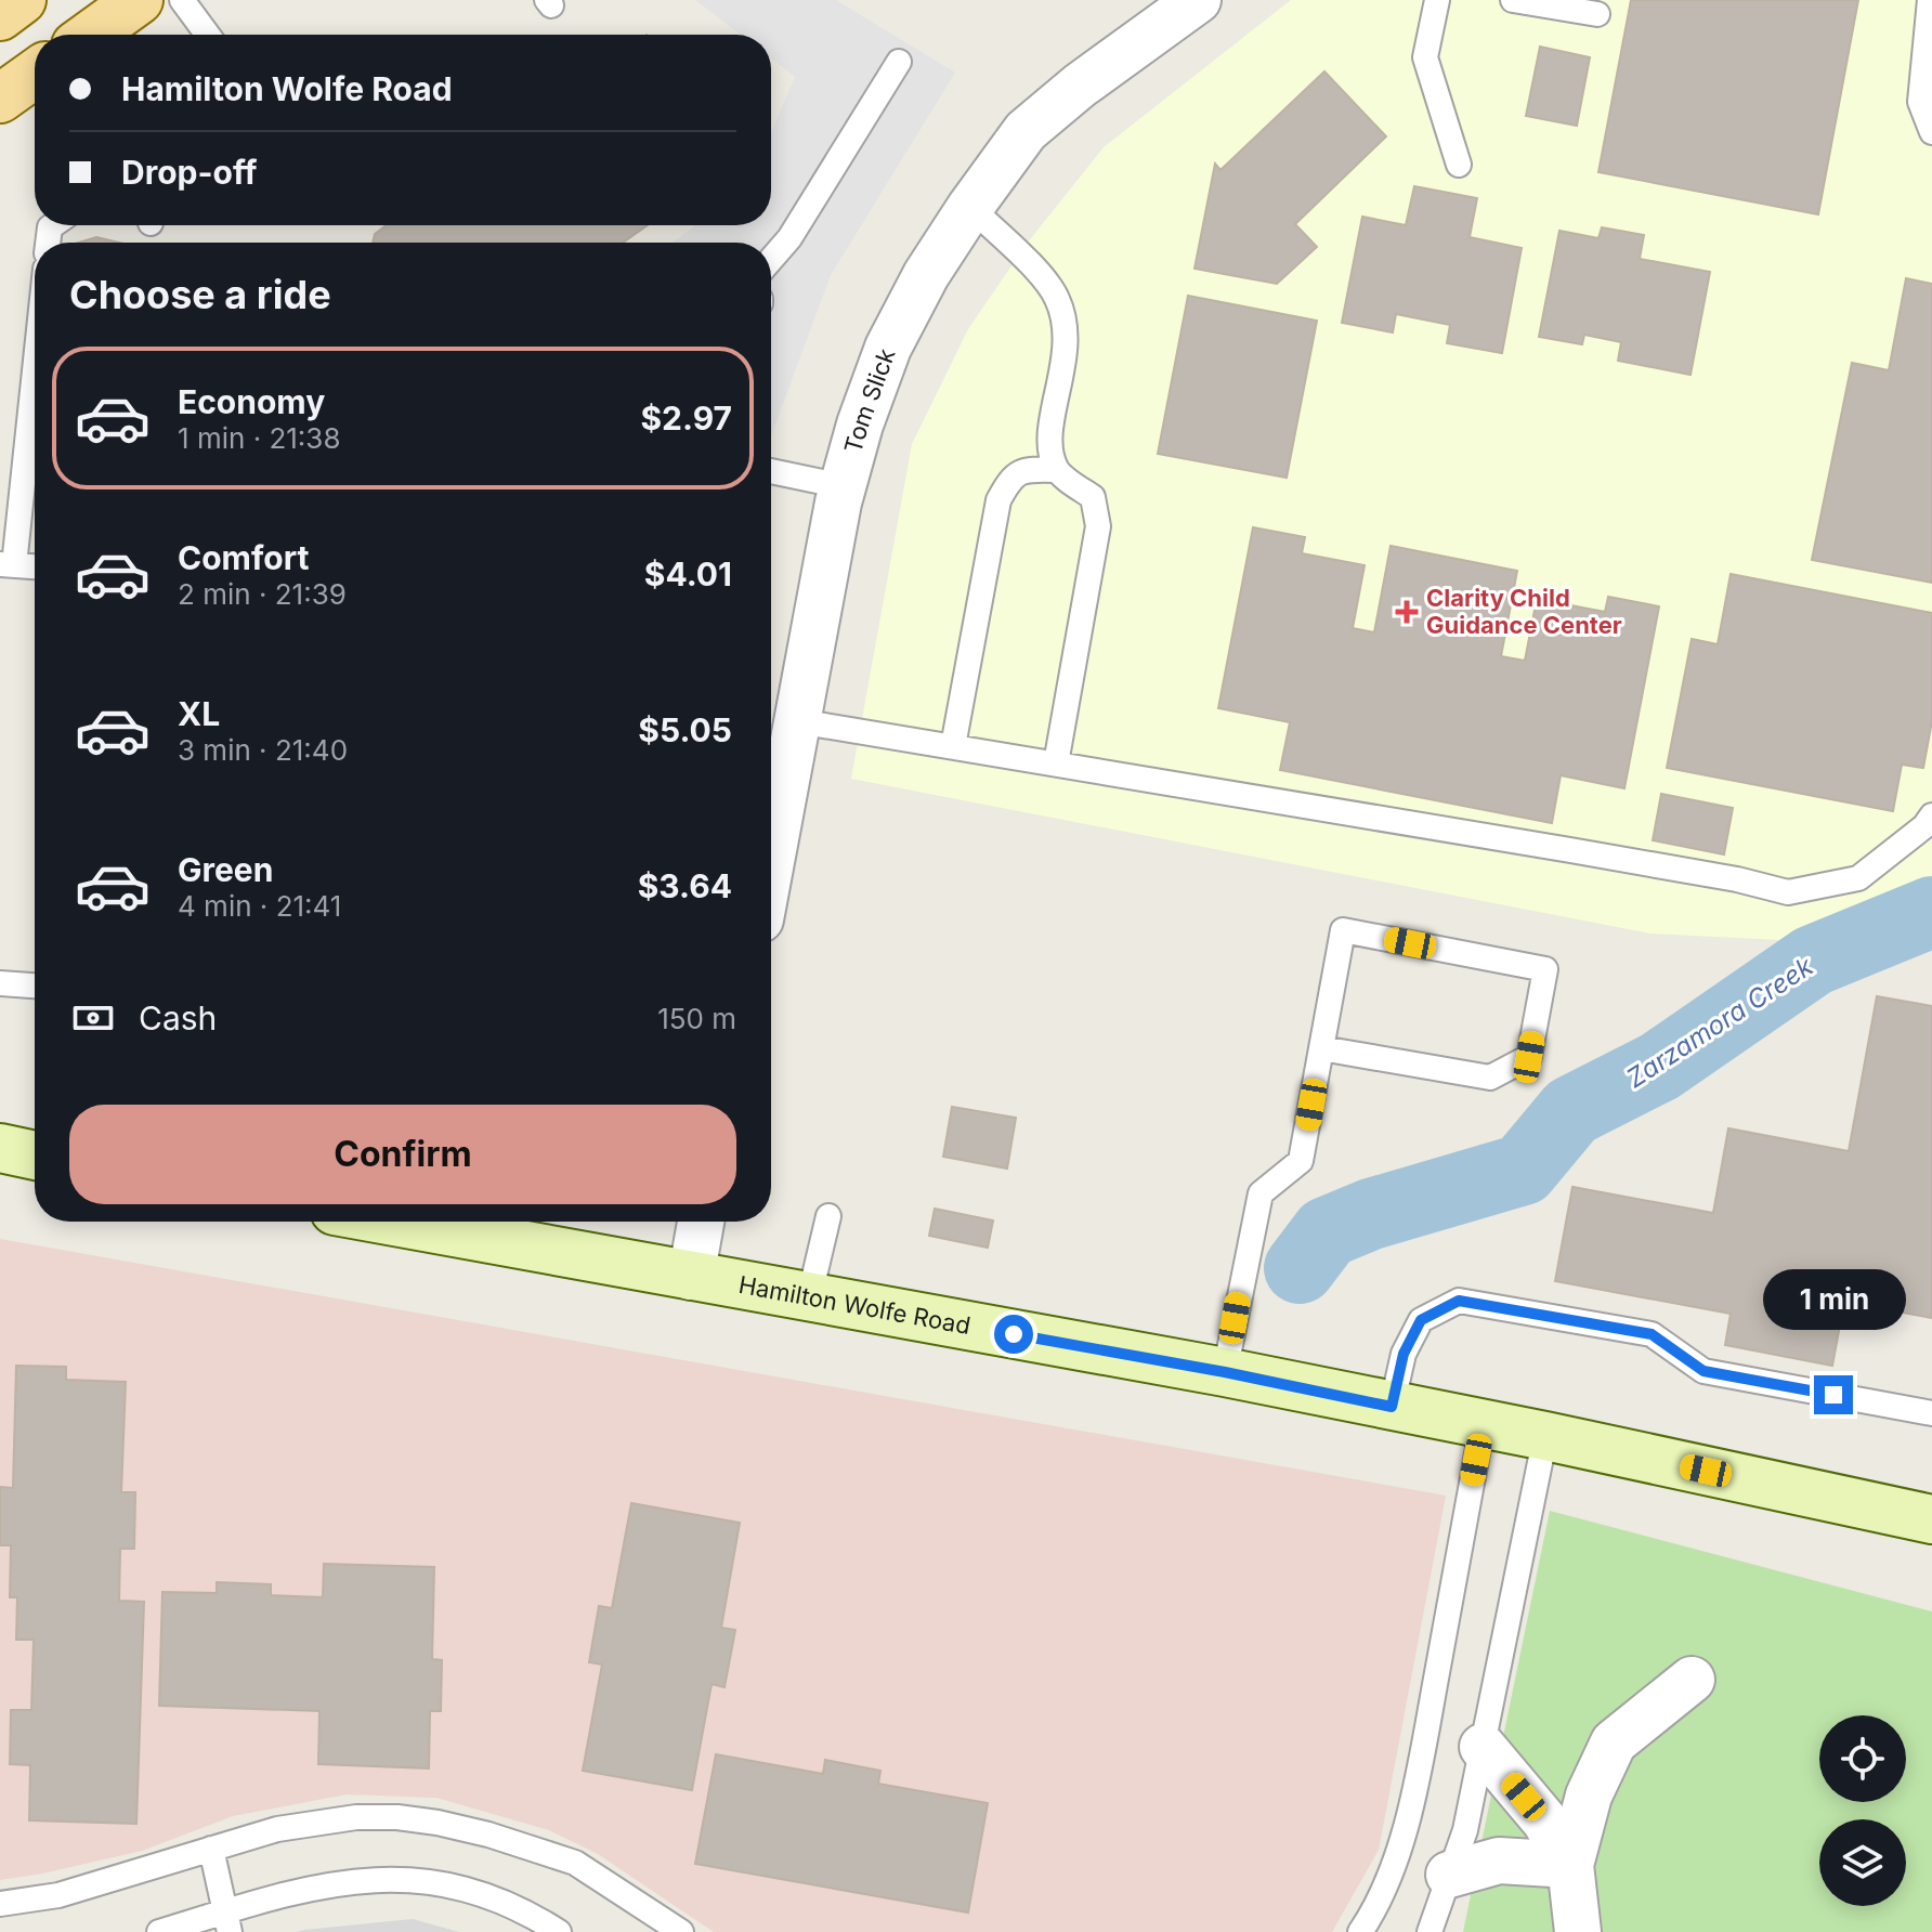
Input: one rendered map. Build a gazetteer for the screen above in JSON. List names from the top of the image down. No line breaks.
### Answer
{"streets":{"street":["Tom Slick","Hamilton Wolfe Road"]},"water":["Zarzamora Creek"],"places":{"health":["Clarity Child Guidance Center"]},"page":{"banner":["Hamilton Wolfe Road","Drop-off"],"heading":"Choose a ride","list":[{"name":"Economy","note":"1 min · 21:38","value":"$2.97"},{"name":"Comfort","note":"2 min · 21:39","value":"$4.01"},{"name":"XL","note":"3 min · 21:40","value":"$5.05"},{"name":"Green","note":"4 min · 21:41","value":"$3.64"}],"pay":["Cash","150 m"],"buttons":"Confirm","bubble":"1 min"}}
